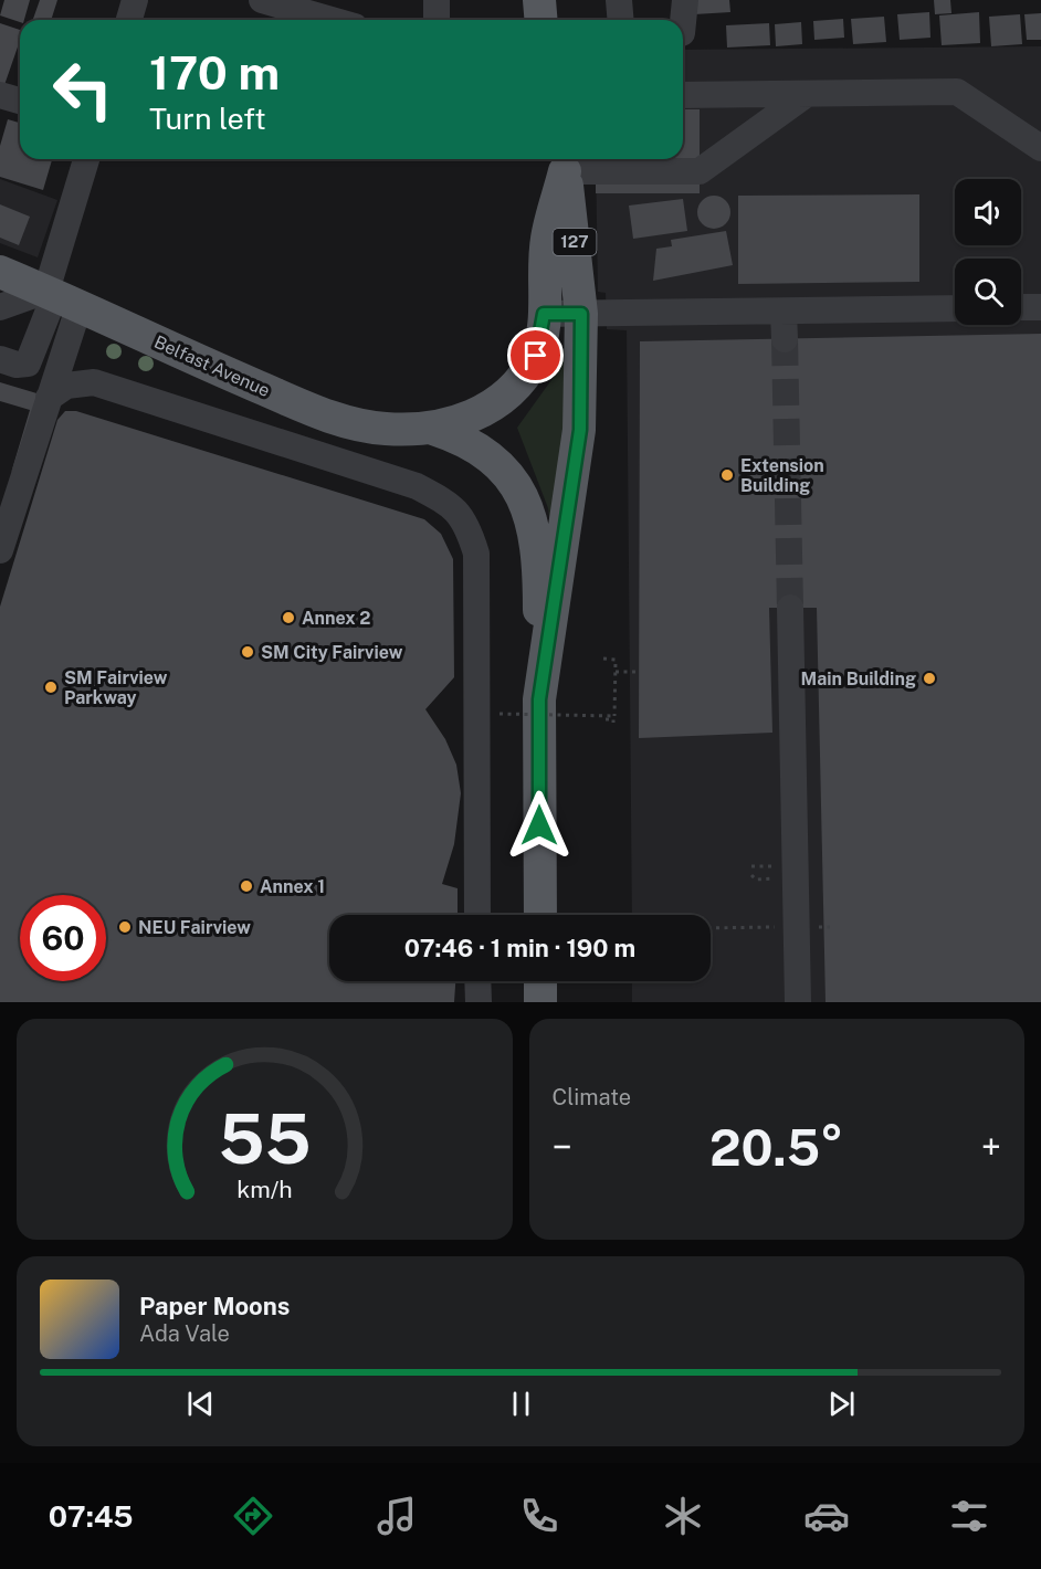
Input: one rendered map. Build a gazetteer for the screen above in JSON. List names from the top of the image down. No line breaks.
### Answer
{"streets":{"main road":["127","Belfast Avenue"]},"crossings":[["127","Belfast Avenue"]],"places":["Extension Building","Annex 2","SM City Fairview","Main Building","SM Fairview Parkway","Annex 1","NEU Fairview"],"page":{"turn":["170 m","Turn left"],"limit":"60","trip":"07:46 · 1 min · 190 m","tile":"Climate","heat":["−","20.5°","+"],"song":["Paper Moons","Ada Vale"],"tabs":"07:45","gauge":["55","km/h"]}}
